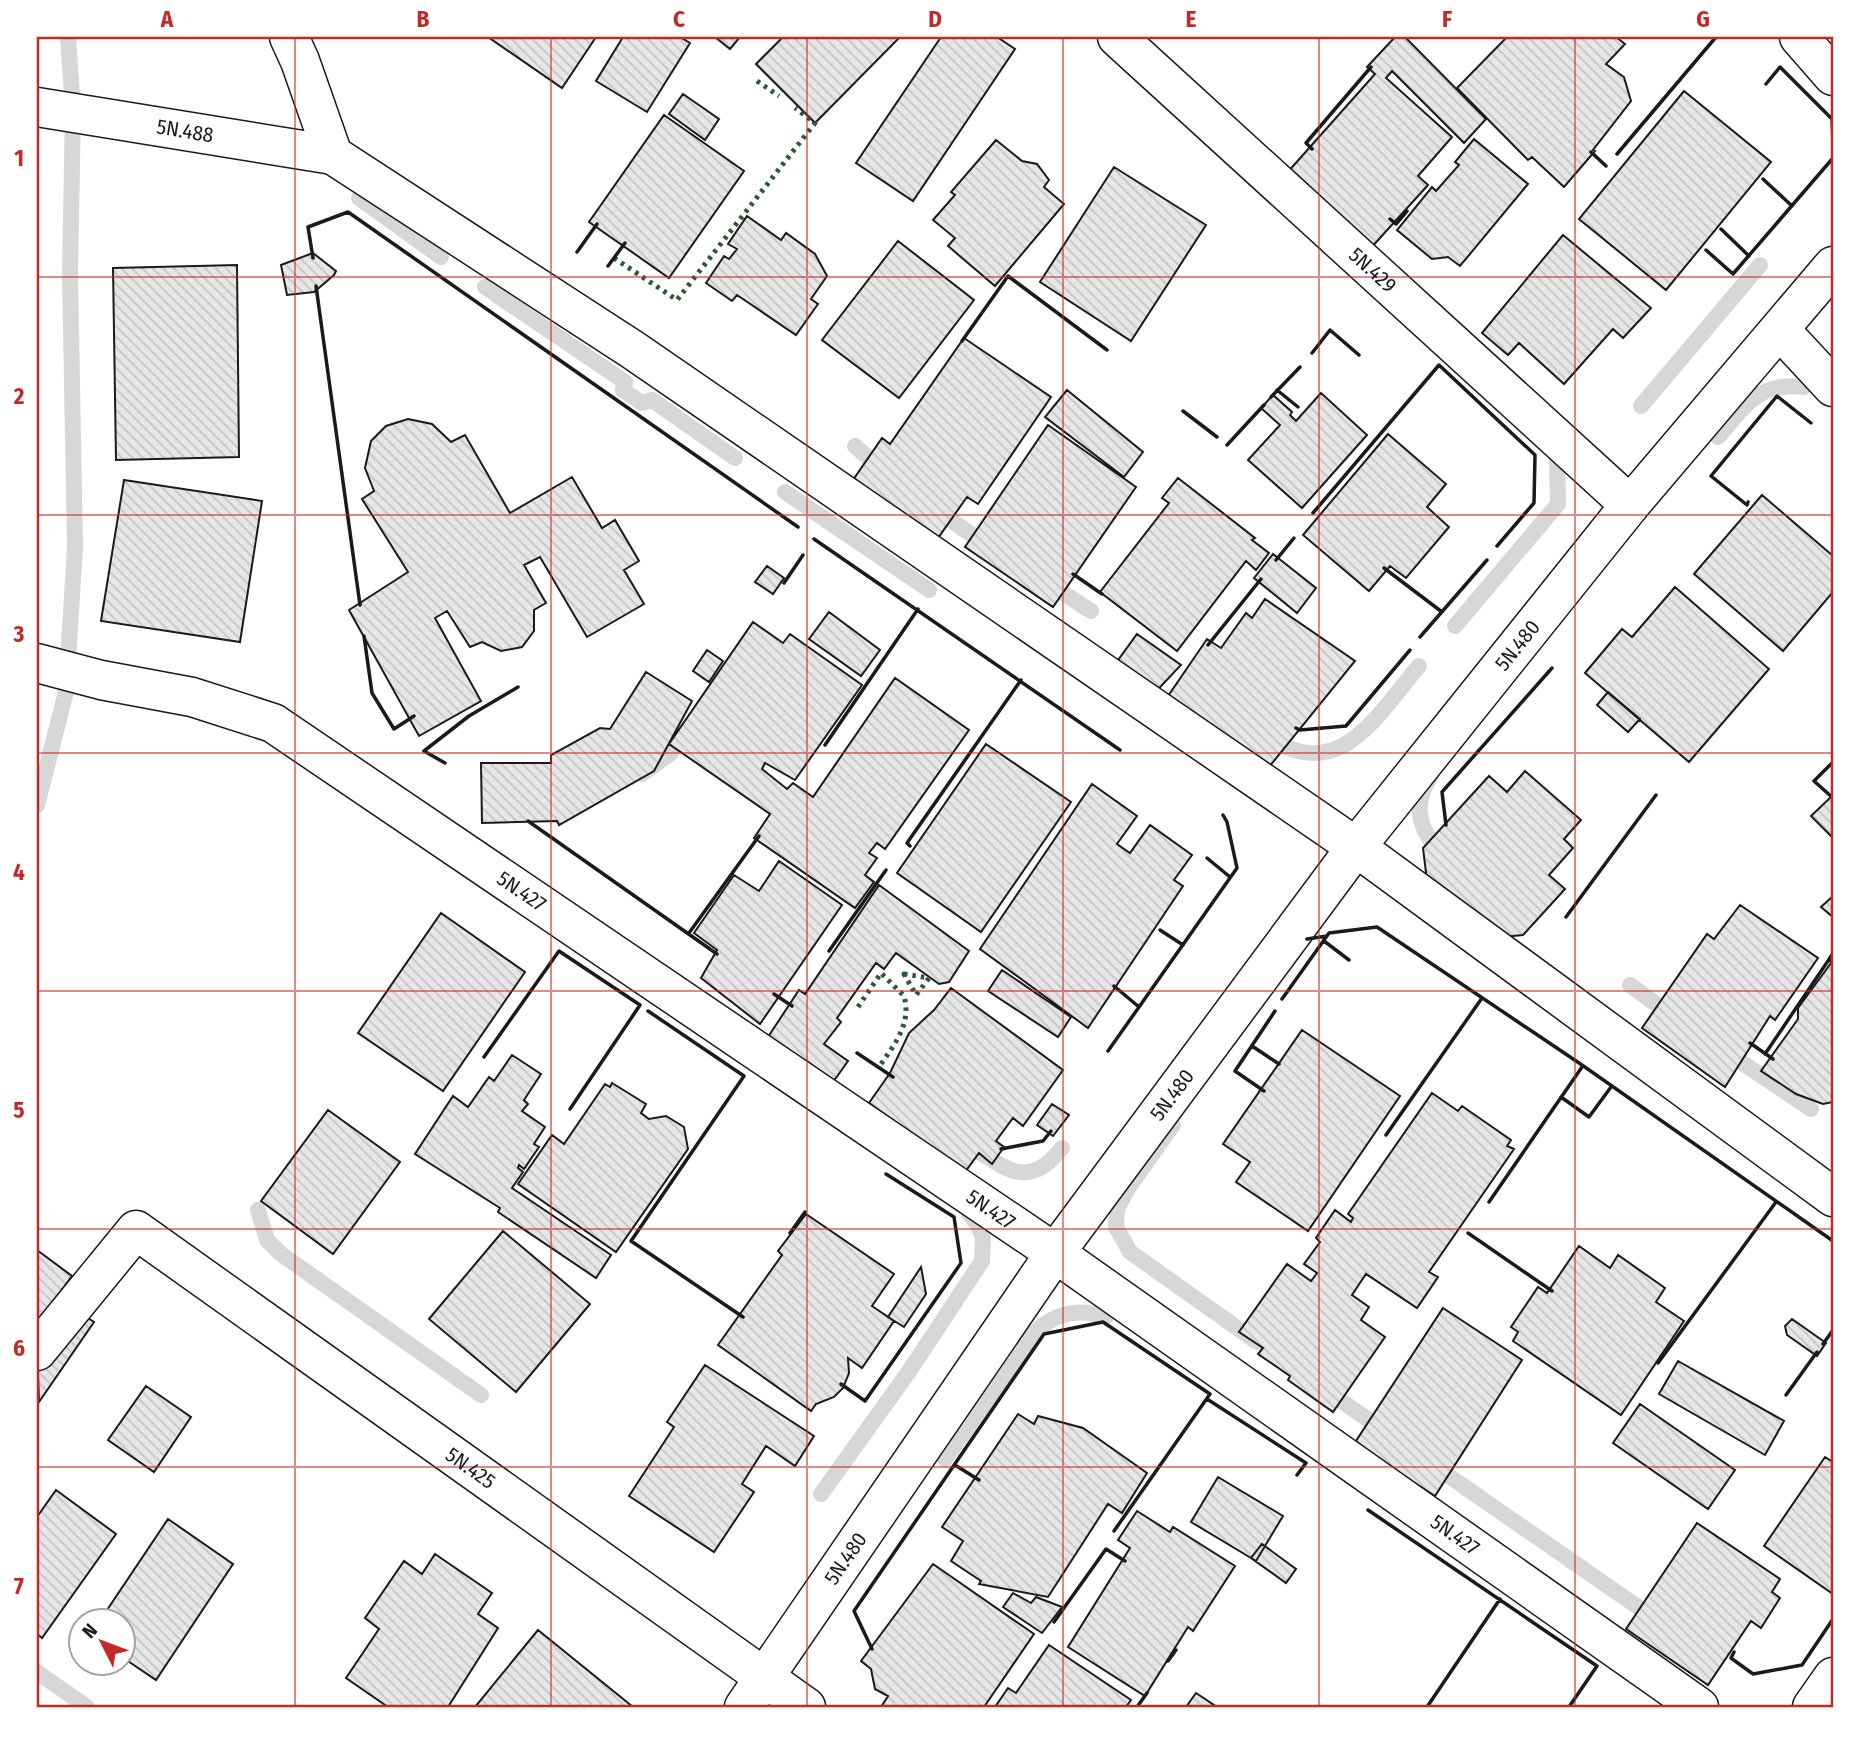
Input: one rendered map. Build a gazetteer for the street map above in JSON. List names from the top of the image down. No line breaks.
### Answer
{"streets":{"street":["5N.488","5N.429","5N.480","5N.427","5N.425"]},"crossings":[["5N.429","5N.480"],["5N.480","5N.427"],["5N.480","5N.425"]],"north":"top left","grid":{"columns":["A","B","C","D","E","F","G"],"rows":["1","2","3","4","5","6","7"]}}
